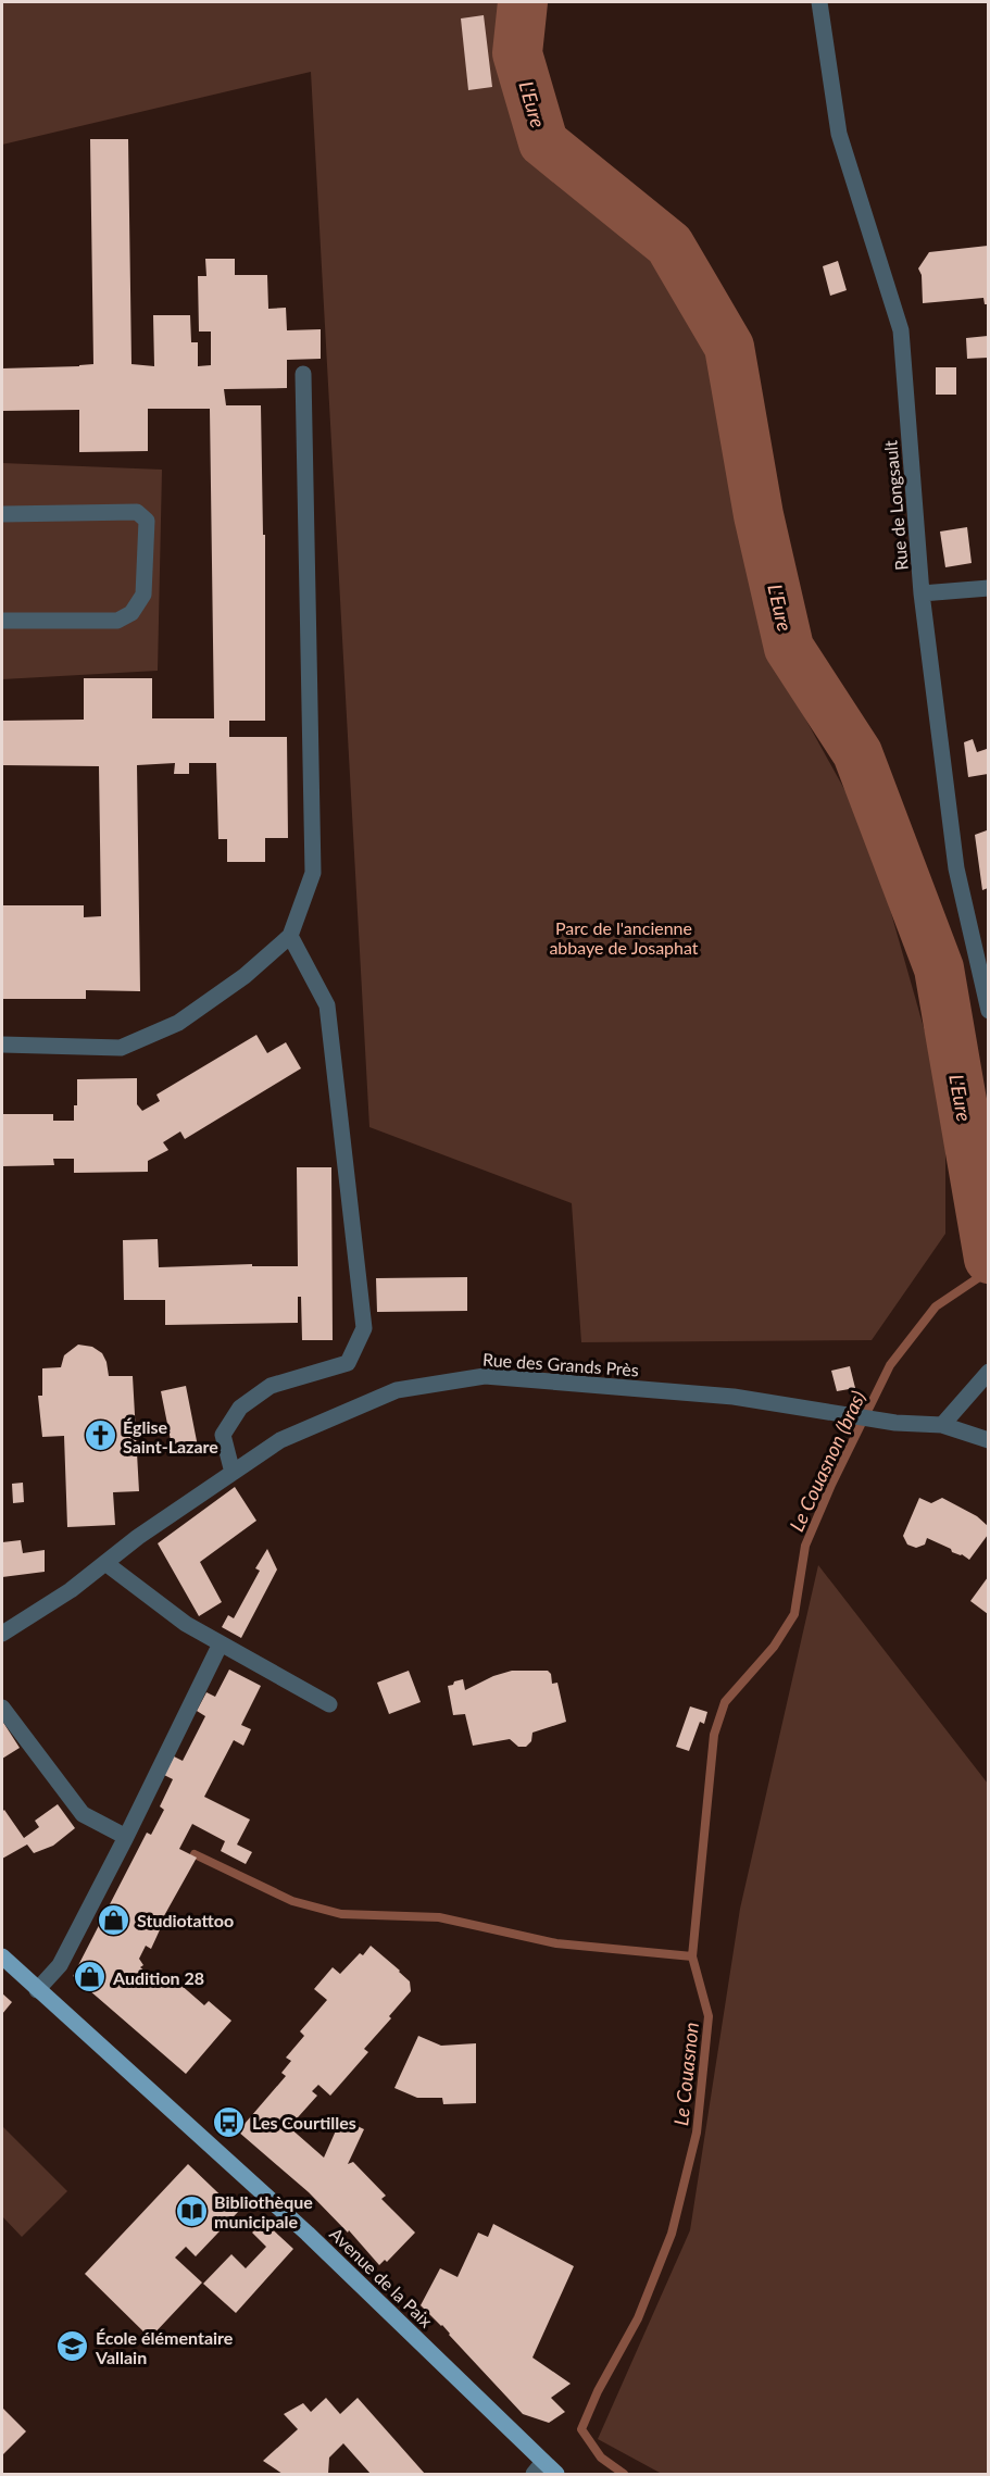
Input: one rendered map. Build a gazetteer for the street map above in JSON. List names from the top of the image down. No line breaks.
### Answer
{"streets":{"main road":["Avenue de la Paix"],"street":["Rue de Longsault","Rue des Grands Près"]},"water":["L'Eure","Le Couasnon (bras)","Le Couasnon"],"parks":["Parc de l'ancienne abbaye de Josaphat"],"places":{"church":["Église Saint-Lazare"],"shop":["Studiotattoo","Audition 28"],"bus stop":["Les Courtilles"],"library":["Bibliothèque municipale"],"school or university":["École élémentaire Vallain"]}}
